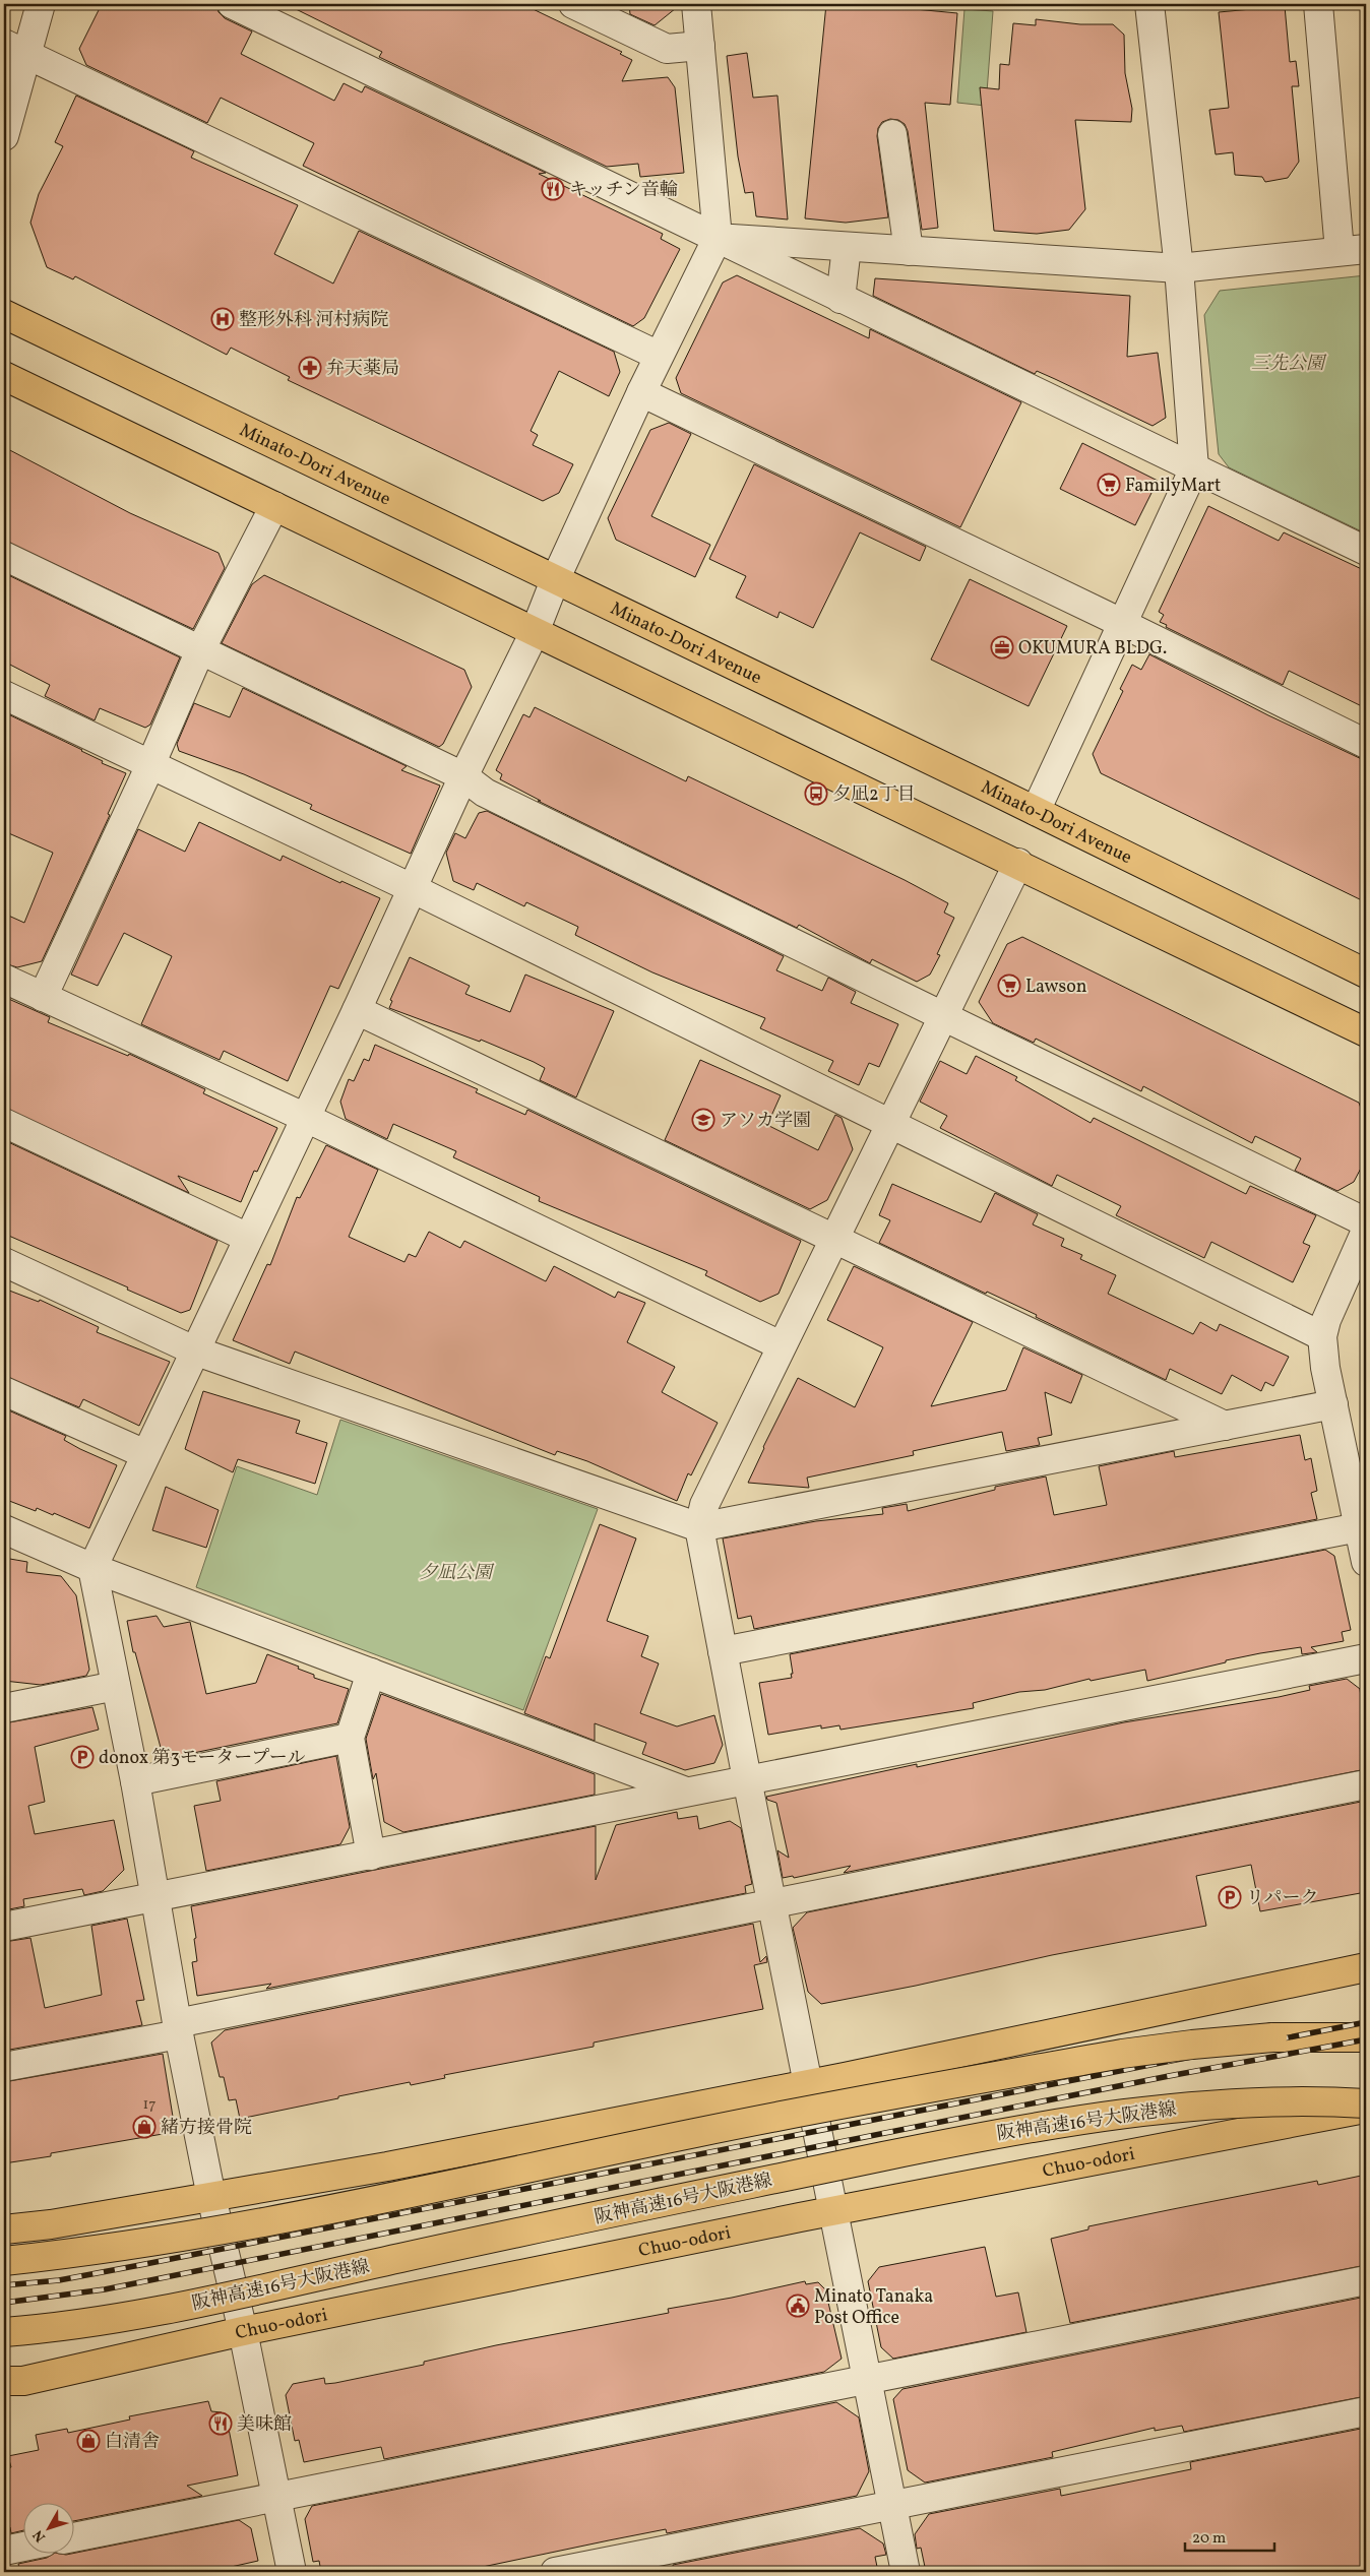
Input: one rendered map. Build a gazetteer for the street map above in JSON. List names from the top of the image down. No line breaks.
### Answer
{"streets":{"main road":["Minato-Dori Avenue","阪神高速16号大阪港線","Chuo-odori"]},"parks":["三先公園","夕凪公園"],"places":{"restaurant":["キッチン音輪","美味館"],"hospital":["整形外科 河村病院"],"pharmacy":["弁天薬局"],"supermarket":["FamilyMart","Lawson"],"office":["OKUMURA BLDG."],"bus stop":["夕凪2丁目"],"school or university":["アソカ学園"],"parking":["donox 第3モータープール","リパーク"],"shop":["緒方接骨院","白清舎"],"public building":["Minato Tanaka Post Office"]},"house_numbers":["17"],"scale_bar":"20 m","north":"bottom left"}
